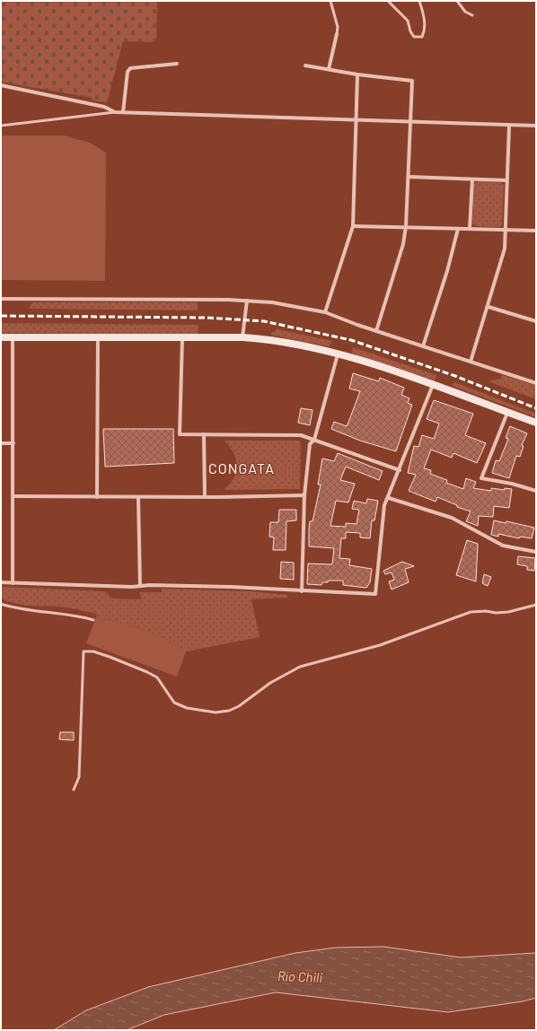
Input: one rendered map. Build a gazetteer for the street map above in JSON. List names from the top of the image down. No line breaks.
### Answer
{"districts":["CONGATA"],"water":["Río Chili"]}
